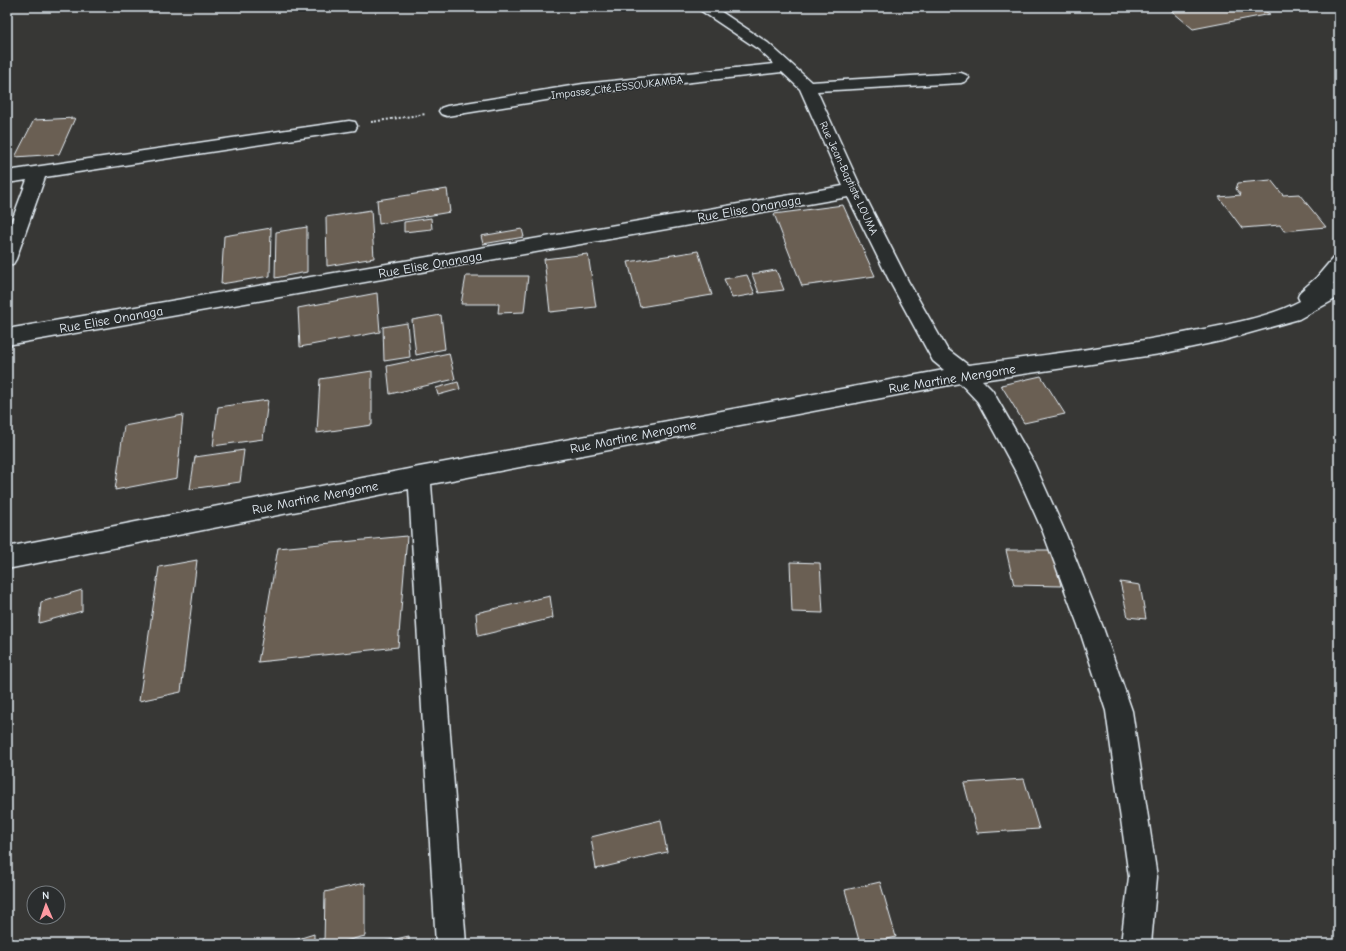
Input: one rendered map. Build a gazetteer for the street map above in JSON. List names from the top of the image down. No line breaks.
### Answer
{"streets":{"street":["Impasse Cité ESSOUKAMBA","Rue Jean-Baptiste LOUMA","Rue Elise Onanaga","Rue Martine Mengome"]},"crossings":[["Impasse Cité ESSOUKAMBA","Rue Jean-Baptiste LOUMA"],["Rue Jean-Baptiste LOUMA","Rue Elise Onanaga"],["Rue Jean-Baptiste LOUMA","Rue Martine Mengome"]],"north":"top"}
